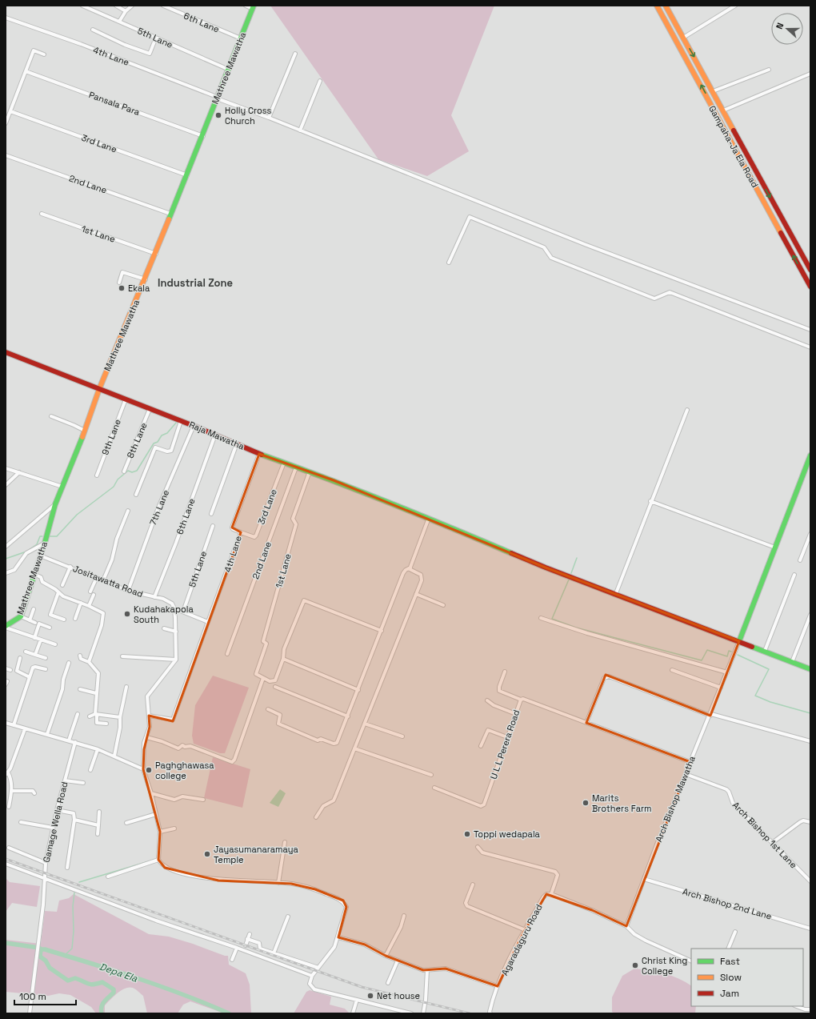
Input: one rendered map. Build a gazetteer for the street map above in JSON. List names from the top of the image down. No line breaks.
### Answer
{"streets":{"main road":["Mathree Mawatha","Gampaha-Ja Ela Road","Raja Mawatha"],"street":["6th Lane","5th Lane","4th Lane","Pansala Para","3rd Lane","2nd Lane","1st Lane","9th Lane","8th Lane","7th Lane","Jositawatta Road","U L L Perera Road","Arch Bishop Mawatha","Gamage Wella Road","Arch Bishop 1st Lane","Arch Bishop 2nd Lane","Agaradaguru Road"]},"crossings":[["6th Lane","Mathree Mawatha"],["6th Lane","Raja Mawatha"],["6th Lane","Jositawatta Road"],["5th Lane","Mathree Mawatha"],["5th Lane","Jositawatta Road"],["4th Lane","Mathree Mawatha"],["4th Lane","3rd Lane"],["4th Lane","Raja Mawatha"],["4th Lane","Jositawatta Road"],["Mathree Mawatha","Pansala Para"],["Mathree Mawatha","3rd Lane"],["Mathree Mawatha","2nd Lane"],["Mathree Mawatha","1st Lane"],["Mathree Mawatha","Raja Mawatha"],["Mathree Mawatha","Jositawatta Road"],["3rd Lane","Raja Mawatha"],["2nd Lane","Raja Mawatha"],["1st Lane","Raja Mawatha"],["Raja Mawatha","9th Lane"],["Raja Mawatha","8th Lane"],["Raja Mawatha","7th Lane"],["7th Lane","Jositawatta Road"],["U L L Perera Road","Arch Bishop Mawatha"],["Arch Bishop Mawatha","Arch Bishop 1st Lane"],["Arch Bishop Mawatha","Arch Bishop 2nd Lane"]],"districts":["Industrial Zone"],"water":["Depa Ela"],"places":["Holly Cross Church","Ekala","Kudahakapola South","Paghghawasa college","Marits Brothers Farm","Toppi wedapala","Jayasumanaramaya Temple","Christ King College","Net house"],"legend":["Fast","Slow","Jam"],"scale_bar":"100 m","north":"left"}
